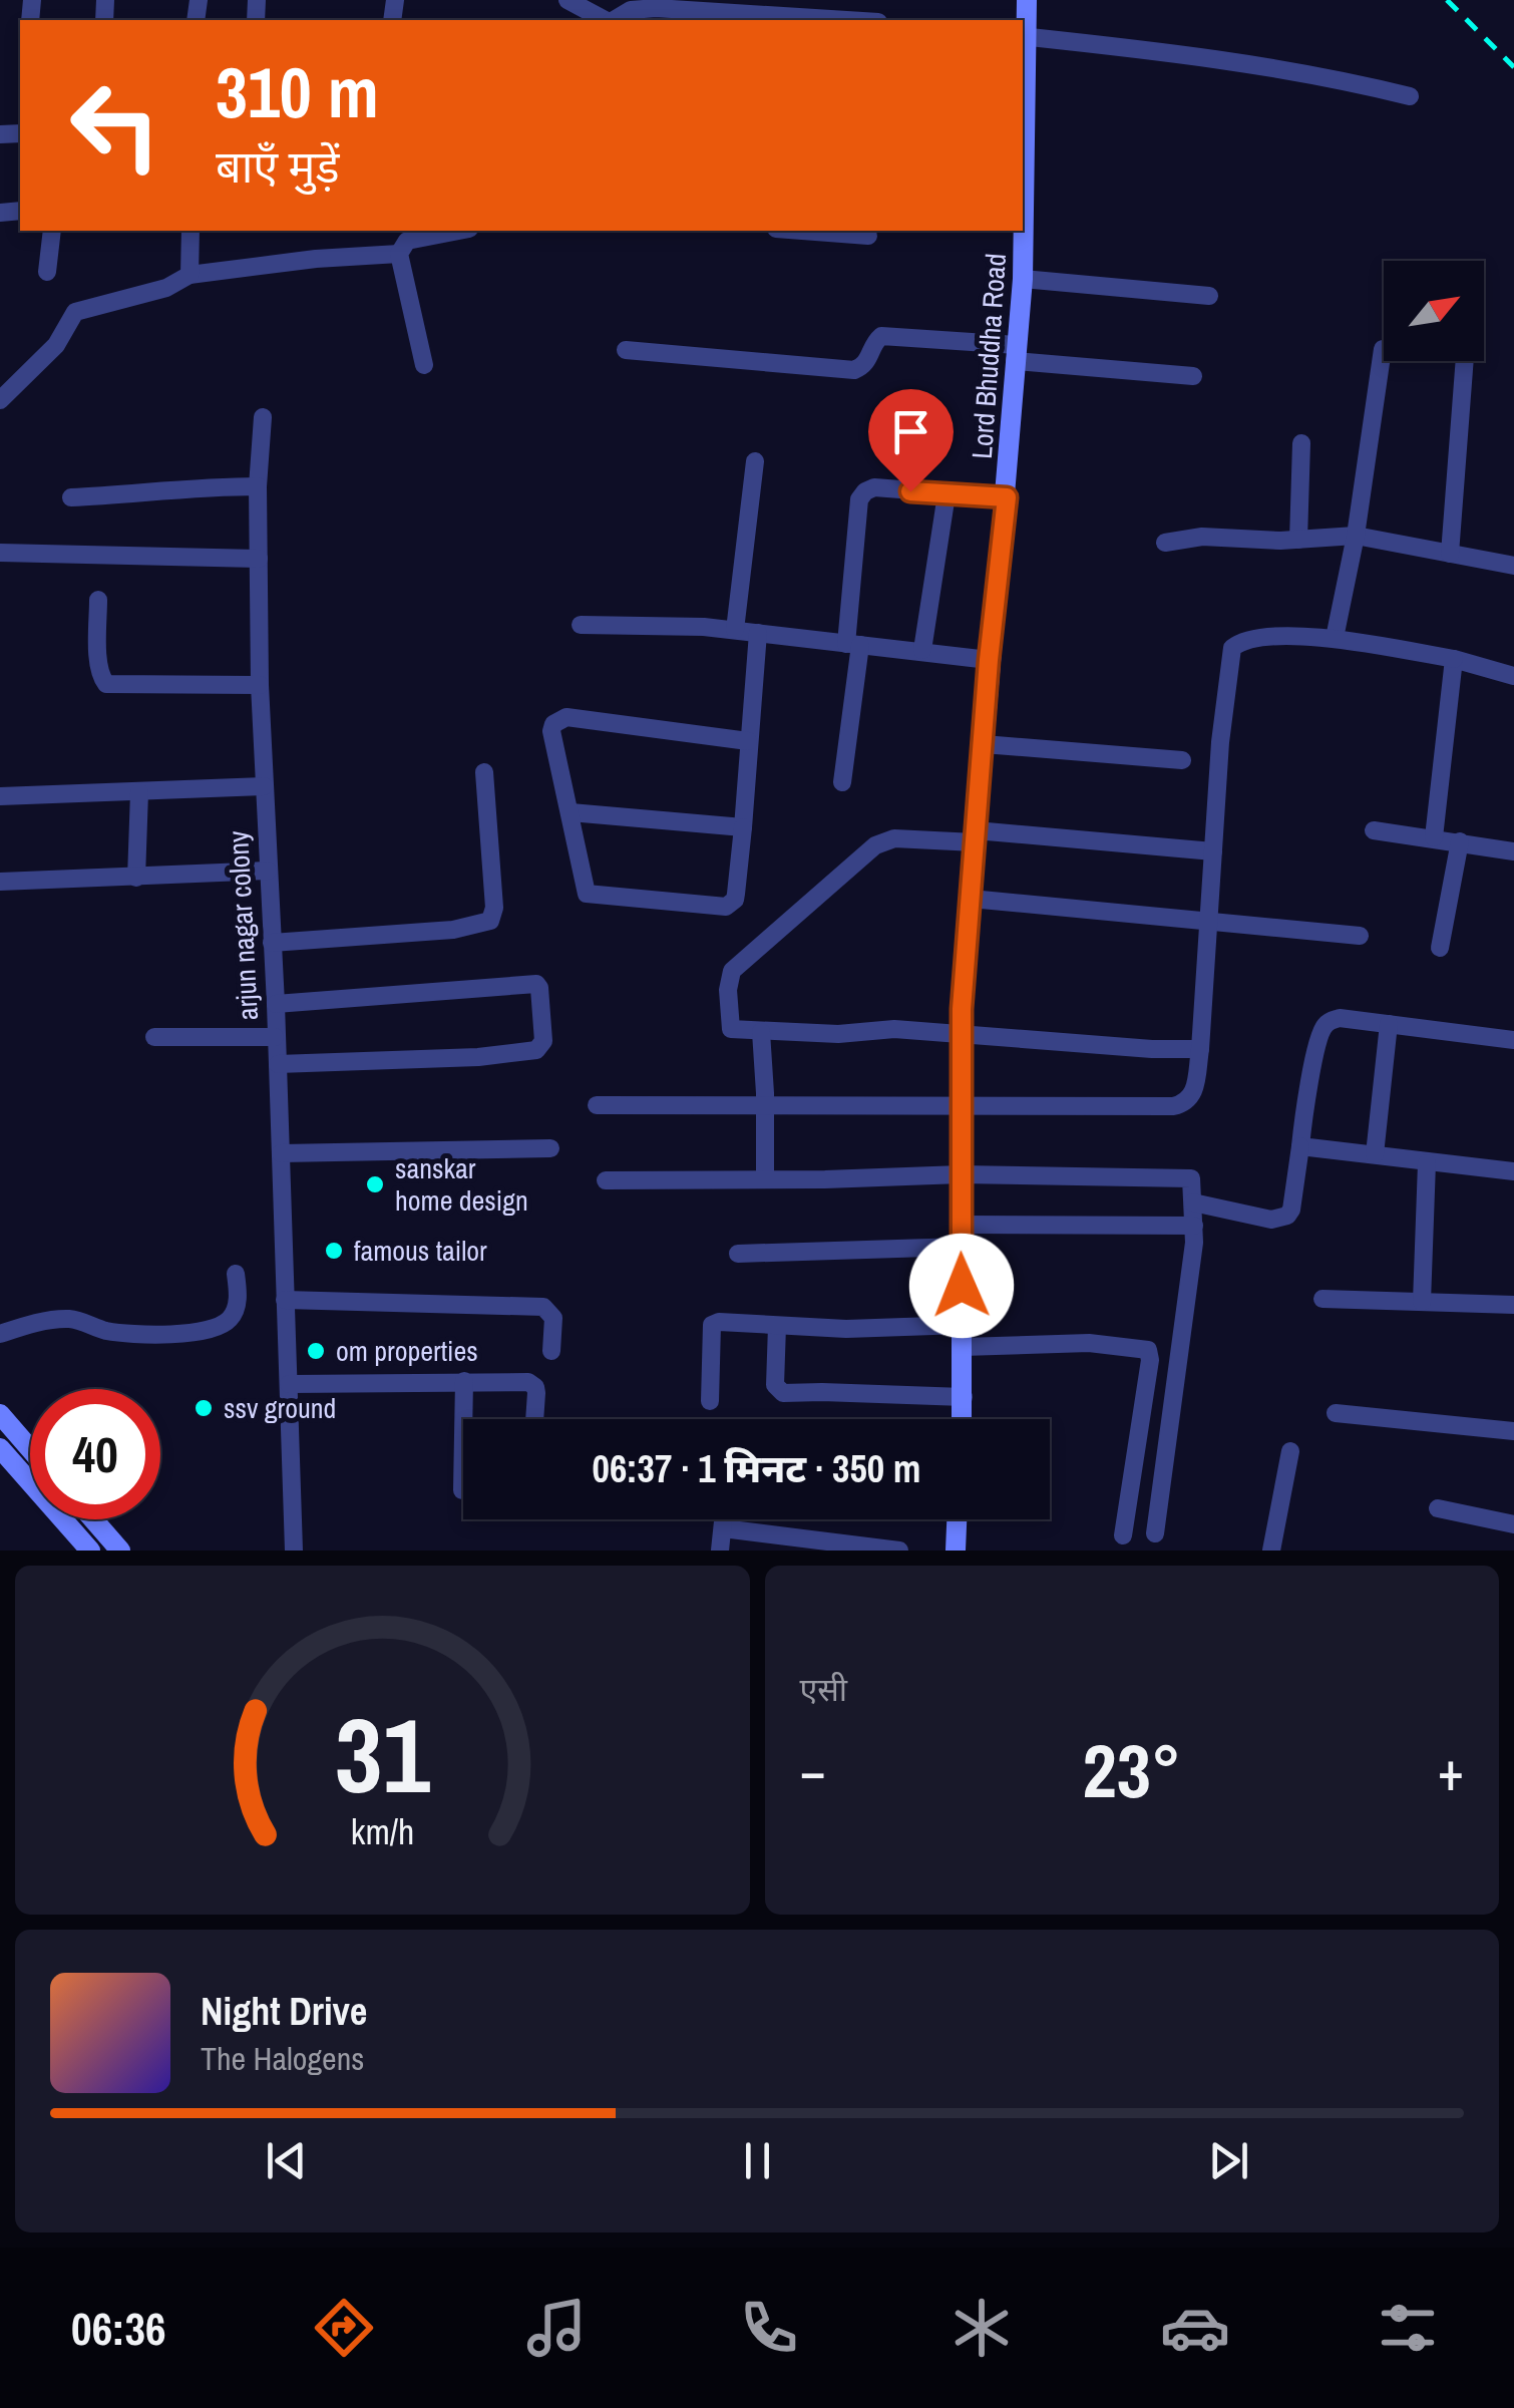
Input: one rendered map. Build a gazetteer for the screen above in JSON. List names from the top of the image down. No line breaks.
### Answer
{"streets":{"street":["Lord Bhuddha Road","arjun nagar colony"]},"places":["sanskar home design","famous tailor","om properties","ssv ground"],"north":"top right","page":{"turn":["310 m","बाएँ मुड़ें"],"limit":"40","trip":"06:37 · 1 मिनट · 350 m","tile":"एसी","heat":["−","23°","+"],"song":["Night Drive","The Halogens"],"tabs":"06:36","gauge":["31","km/h"]}}
